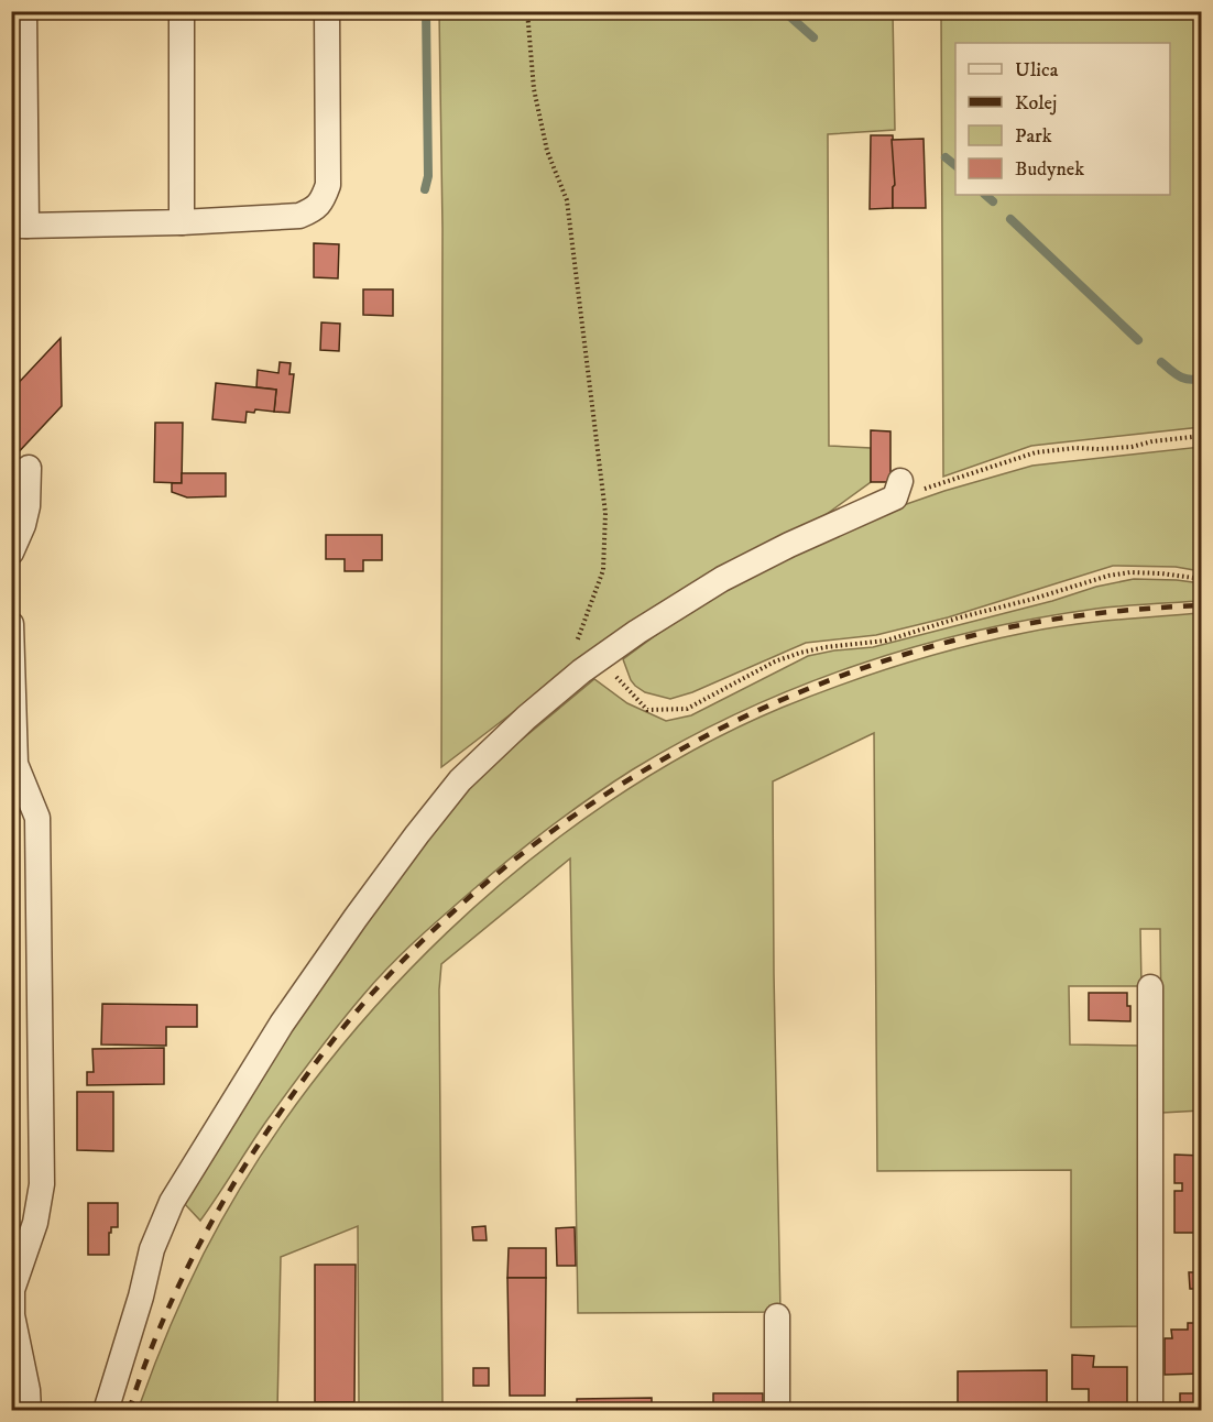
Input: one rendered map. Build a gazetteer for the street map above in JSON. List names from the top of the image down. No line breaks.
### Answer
{"legend":["Ulica","Kolej","Park","Budynek"]}
